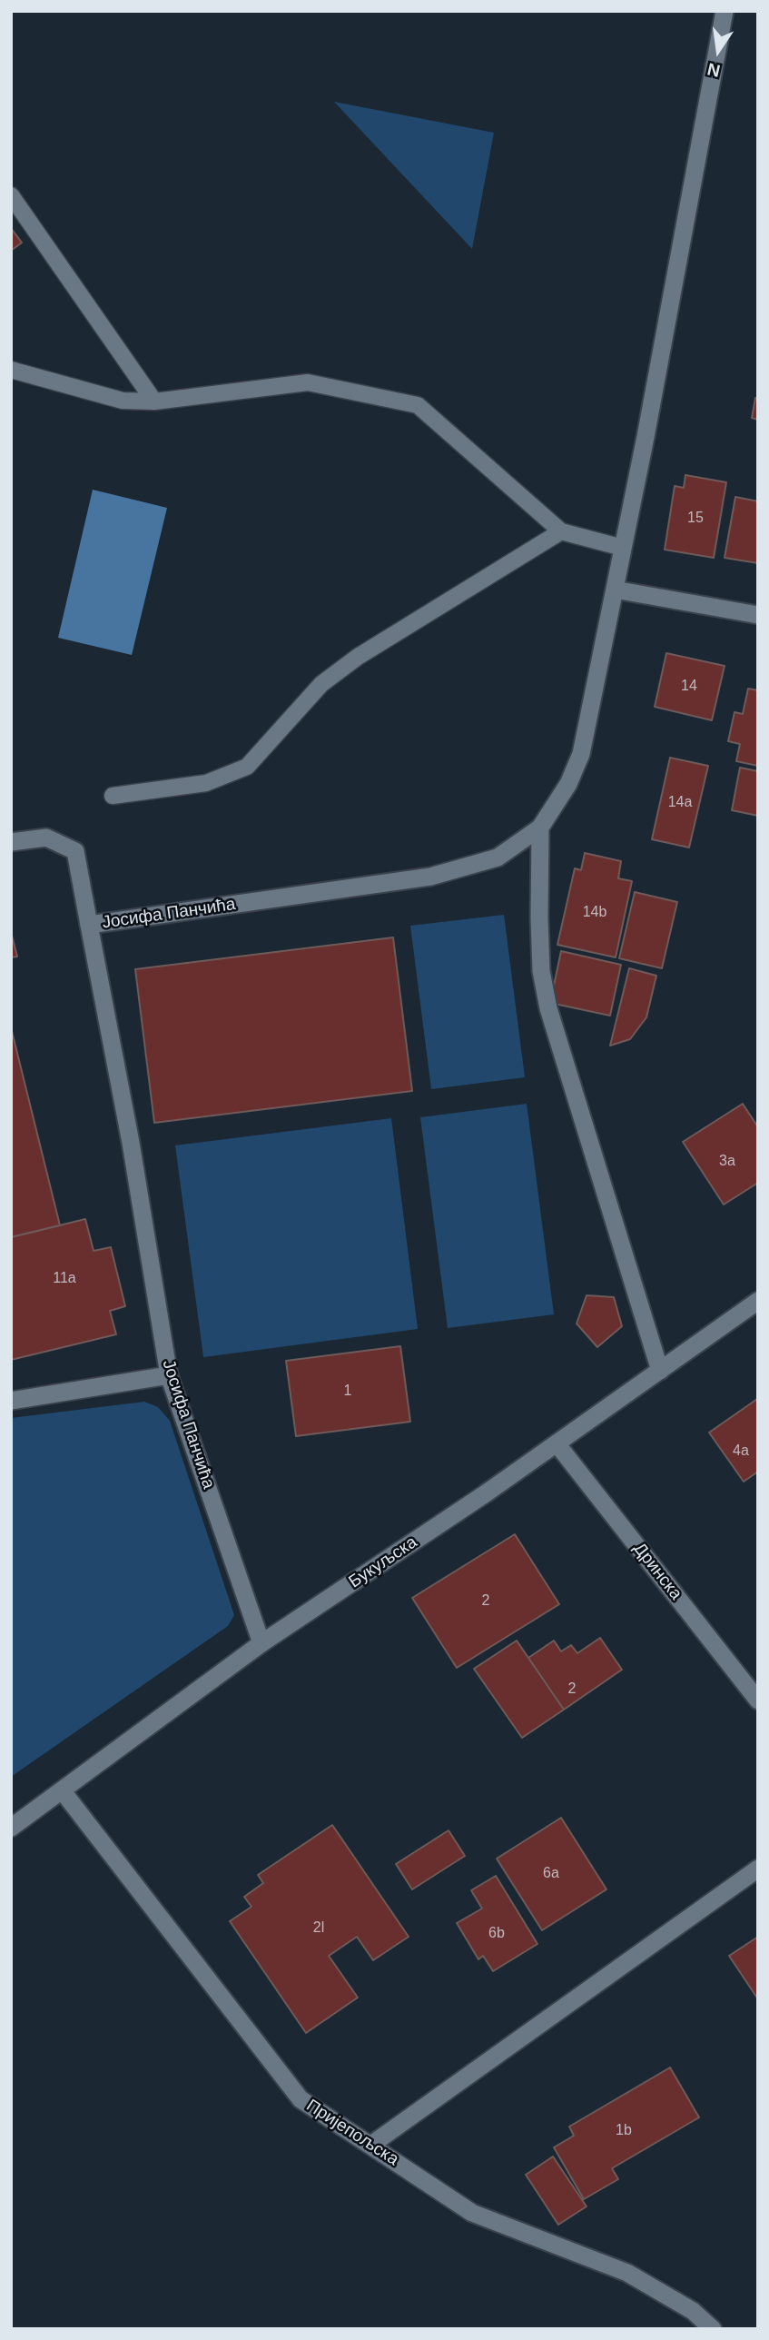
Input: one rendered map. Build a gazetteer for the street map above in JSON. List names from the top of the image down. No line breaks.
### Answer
{"streets":{"street":["Јосифа Панчића","Букуљска","Дринска","Пријепољска"]},"crossings":[["Јосифа Панчића","Букуљска"],["Букуљска","Дринска"],["Букуљска","Пријепољска"]],"house_numbers":["15","14","14a","14b","3a","11a","1","4a","2","2","6a","2l","6b","1b"],"north":"bottom"}
